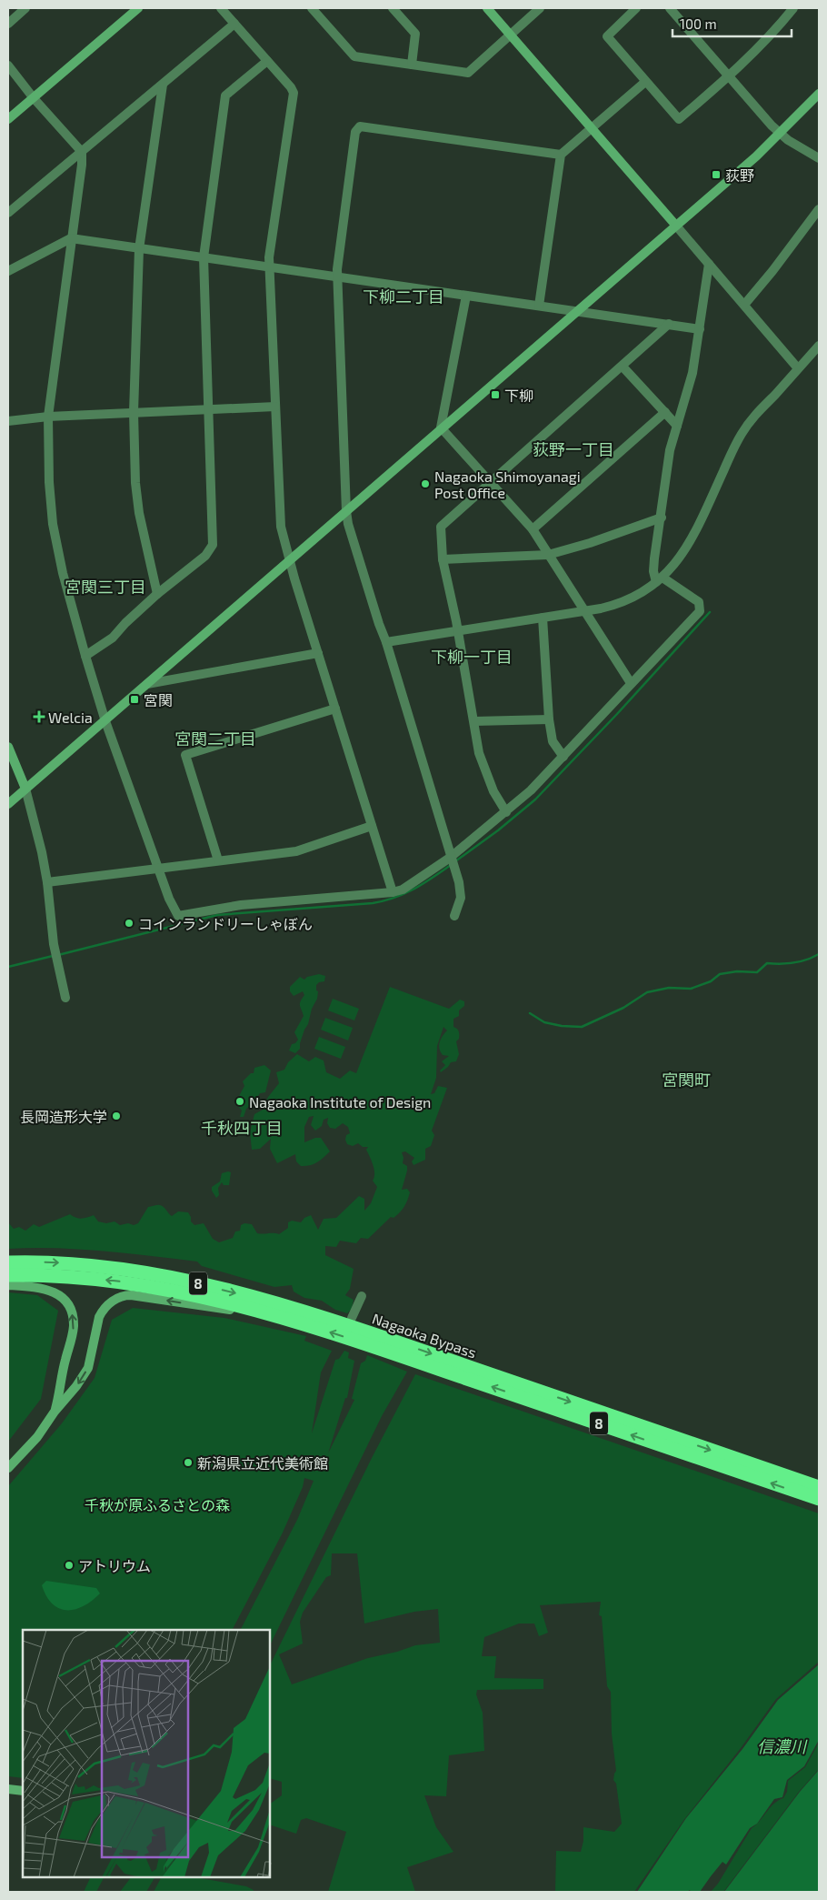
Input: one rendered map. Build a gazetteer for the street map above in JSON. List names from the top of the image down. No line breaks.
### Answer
{"streets":{"highway":["8","Nagaoka Bypass"]},"districts":["下柳二丁目","荻野一丁目","宮関三丁目","下柳一丁目","宮関二丁目","宮関町","千秋四丁目"],"water":["信濃川"],"parks":["千秋が原ふるさとの森"],"places":{"transit":["荻野","下柳","宮関"],"other":["Nagaoka Shimoyanagi Post Office","コインランドリーしゃぼん","Nagaoka Institute of Design","長岡造形大学","新潟県立近代美術館","アトリウム"],"health":["Welcia"]},"scale_bar":"100 m"}
